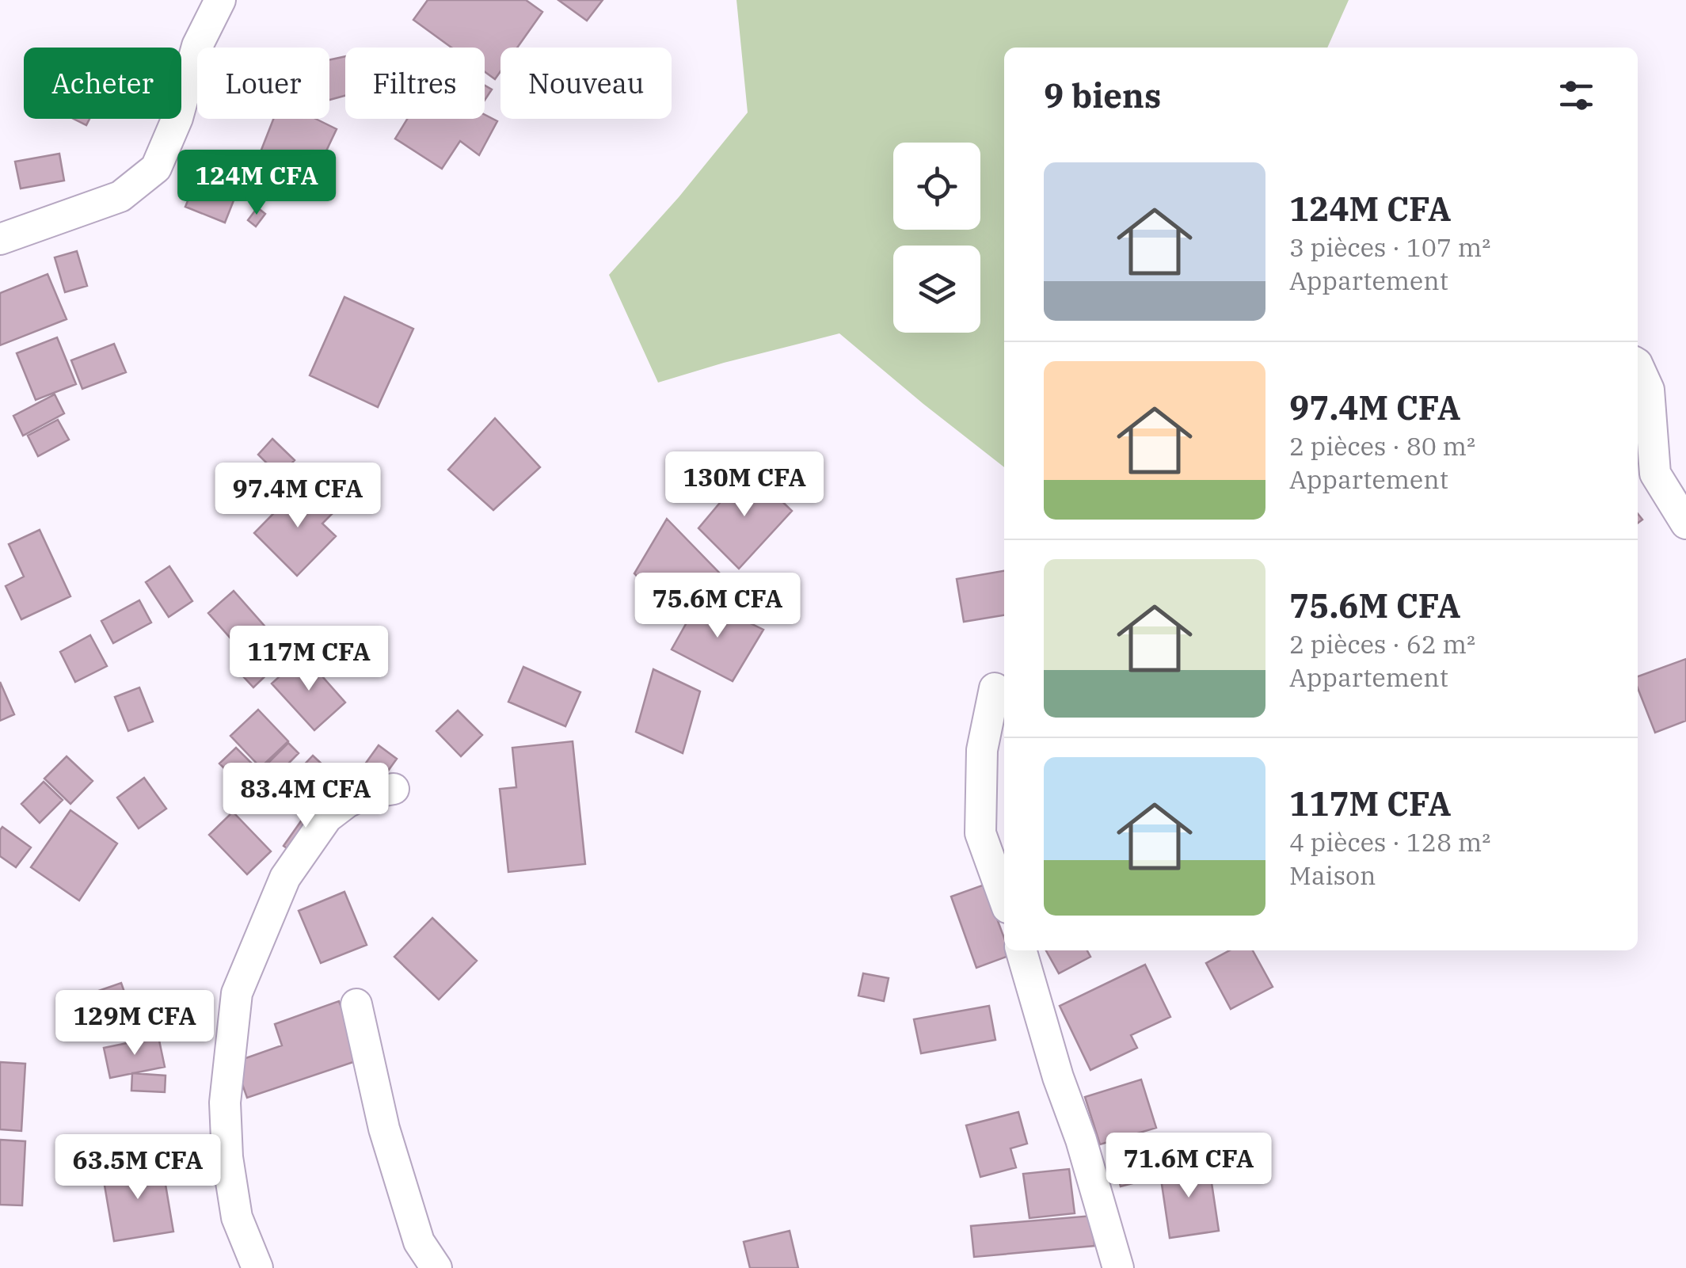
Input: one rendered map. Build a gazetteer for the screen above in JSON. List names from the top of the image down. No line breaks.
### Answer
{"page":{"chip":["Acheter","Louer","Filtres","Nouveau"],"heading":"9 biens","list":[{"name":"124M CFA","note":"3 pièces · 107 m² · Appartement"},{"name":"97.4M CFA","note":"2 pièces · 80 m² · Appartement"},{"name":"75.6M CFA","note":"2 pièces · 62 m² · Appartement"},{"name":"117M CFA","note":"4 pièces · 128 m² · Maison"}],"price":["124M CFA","130M CFA","97.4M CFA","75.6M CFA","117M CFA","83.4M CFA","129M CFA","71.6M CFA","63.5M CFA"]}}
